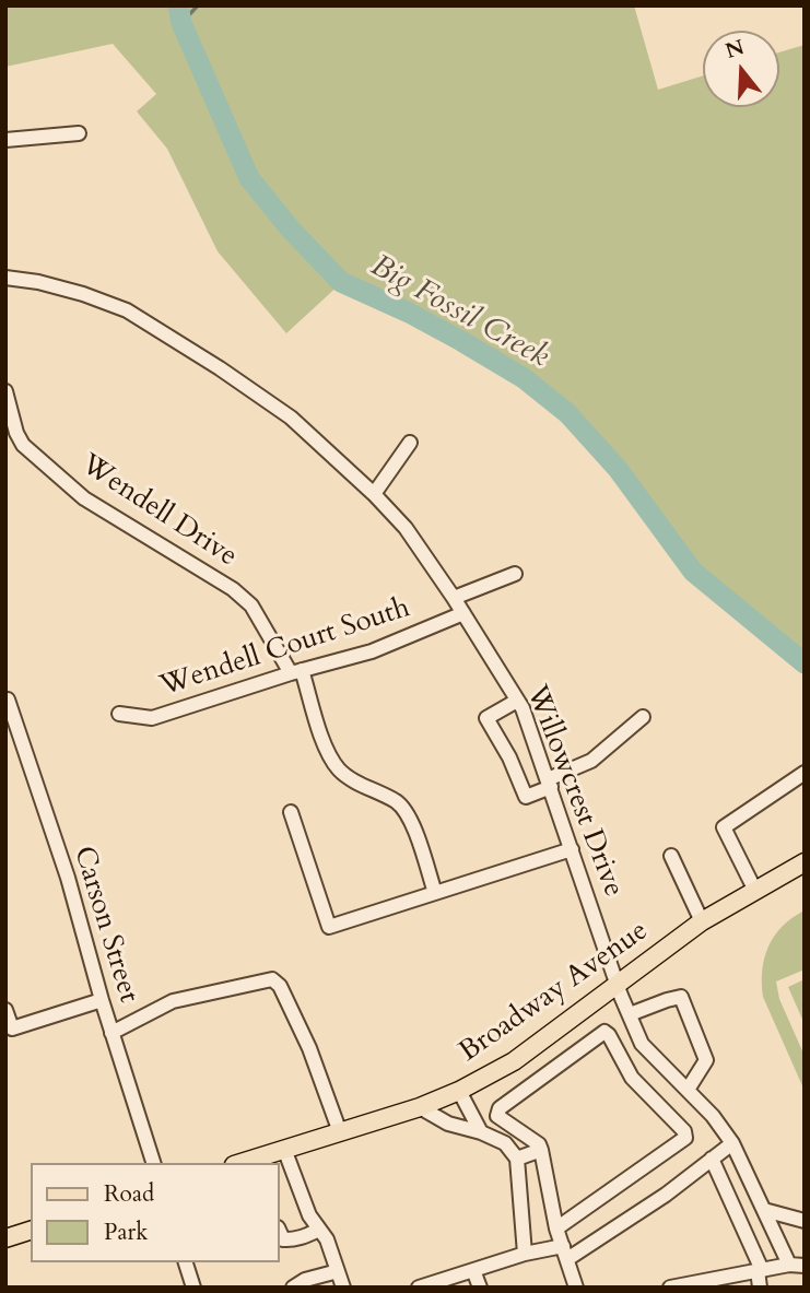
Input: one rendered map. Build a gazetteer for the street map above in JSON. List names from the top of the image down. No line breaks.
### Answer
{"streets":{"main road":["Broadway Avenue"],"street":["Wendell Drive","Wendell Court South","Willowcrest Drive","Carson Street"]},"crossings":[["Wendell Drive","Wendell Court South"],["Wendell Court South","Willowcrest Drive"],["Willowcrest Drive","Broadway Avenue"]],"water":["Big Fossil Creek"],"legend":["Road","Park"],"north":"top"}
